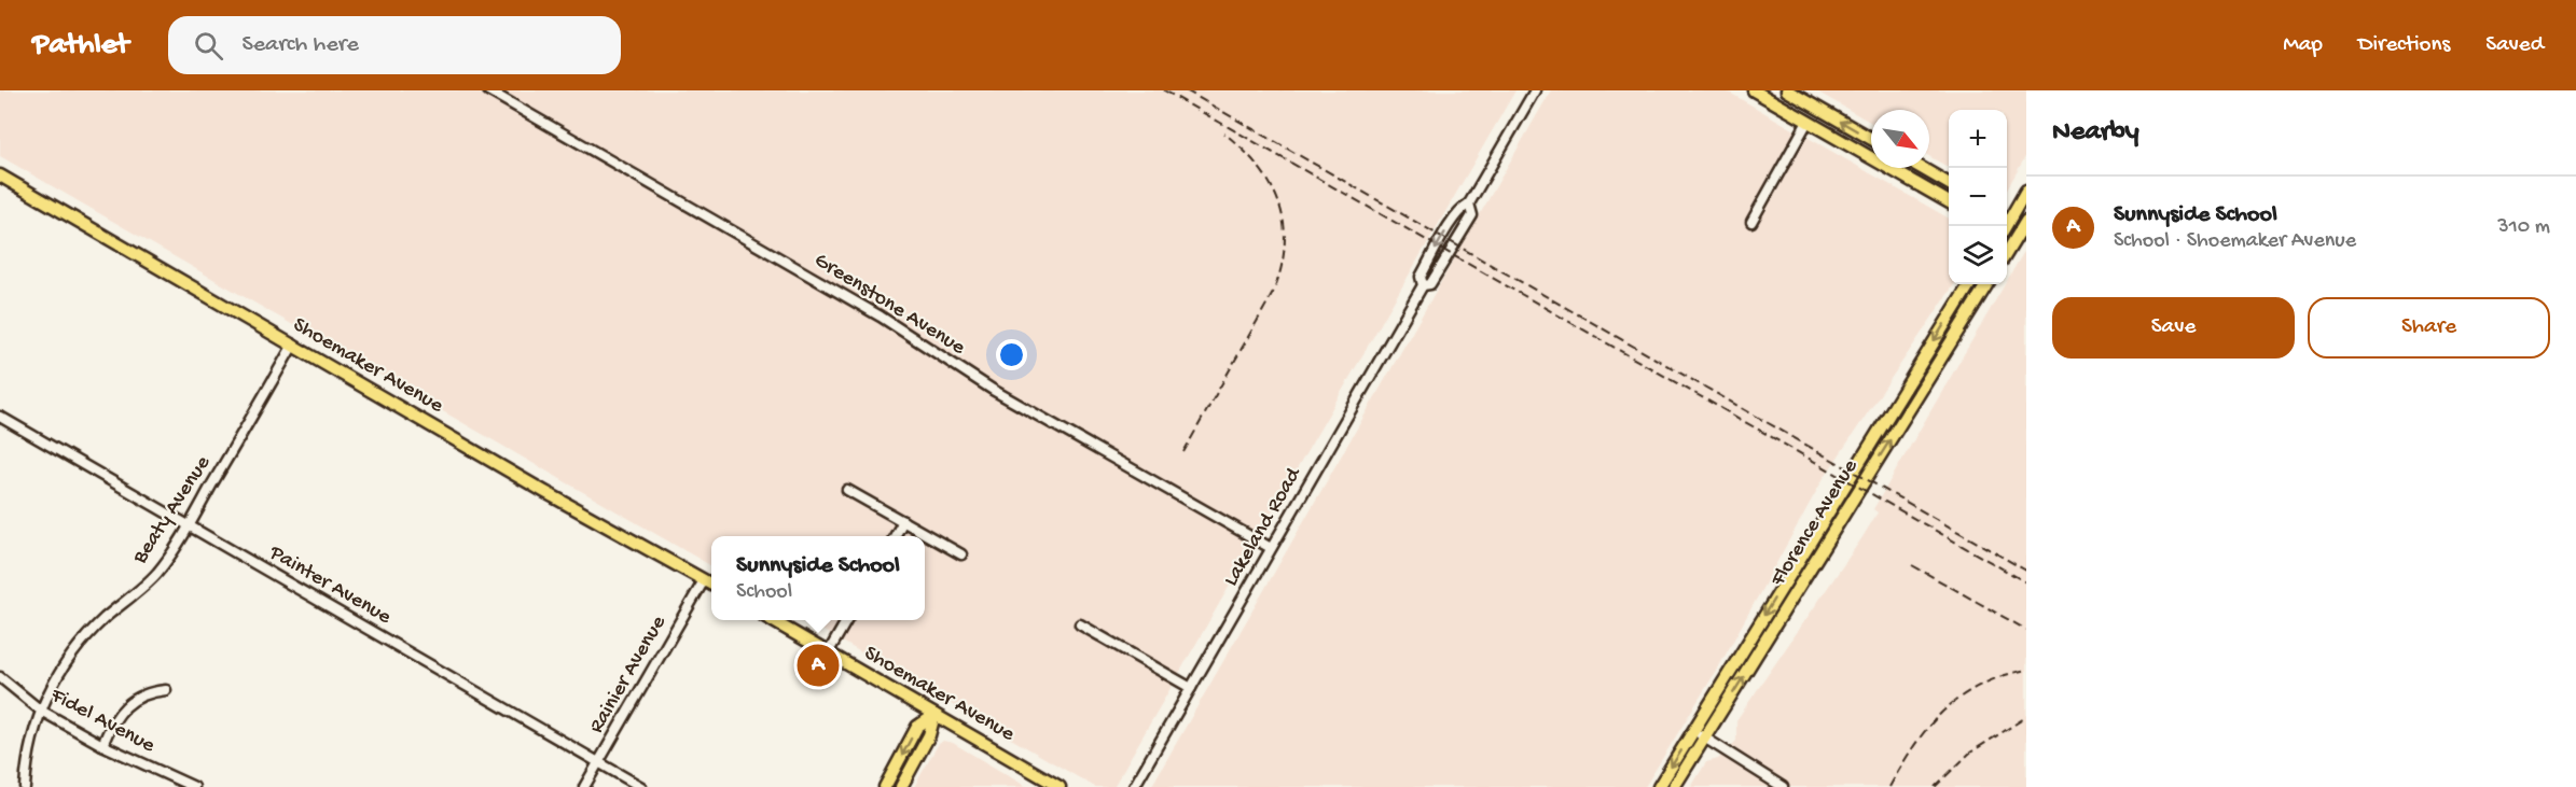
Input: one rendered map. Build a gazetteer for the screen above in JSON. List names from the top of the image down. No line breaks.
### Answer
{"streets":{"main road":["Shoemaker Avenue","Florence Avenue"],"street":["Greenstone Avenue","Beaty Avenue","Lakeland Road","Painter Avenue","Rainier Avenue","Fidel Avenue"]},"crossings":[["Greenstone Avenue","Lakeland Road"],["Shoemaker Avenue","Beaty Avenue"],["Shoemaker Avenue","Rainier Avenue"],["Beaty Avenue","Painter Avenue"],["Beaty Avenue","Fidel Avenue"],["Painter Avenue","Rainier Avenue"]],"north":"bottom right","page":{"header":"Pathlet","search":"Search here","nav":["Map","Directions","Saved"],"heading":"Nearby","map_buttons":["+","−"],"list":[{"mark":"A","name":"Sunnyside School","note":"School · Shoemaker Avenue","value":"310 m"}],"buttons":["Save","Share"],"popup":["Sunnyside School","School"],"pins":"A"}}
